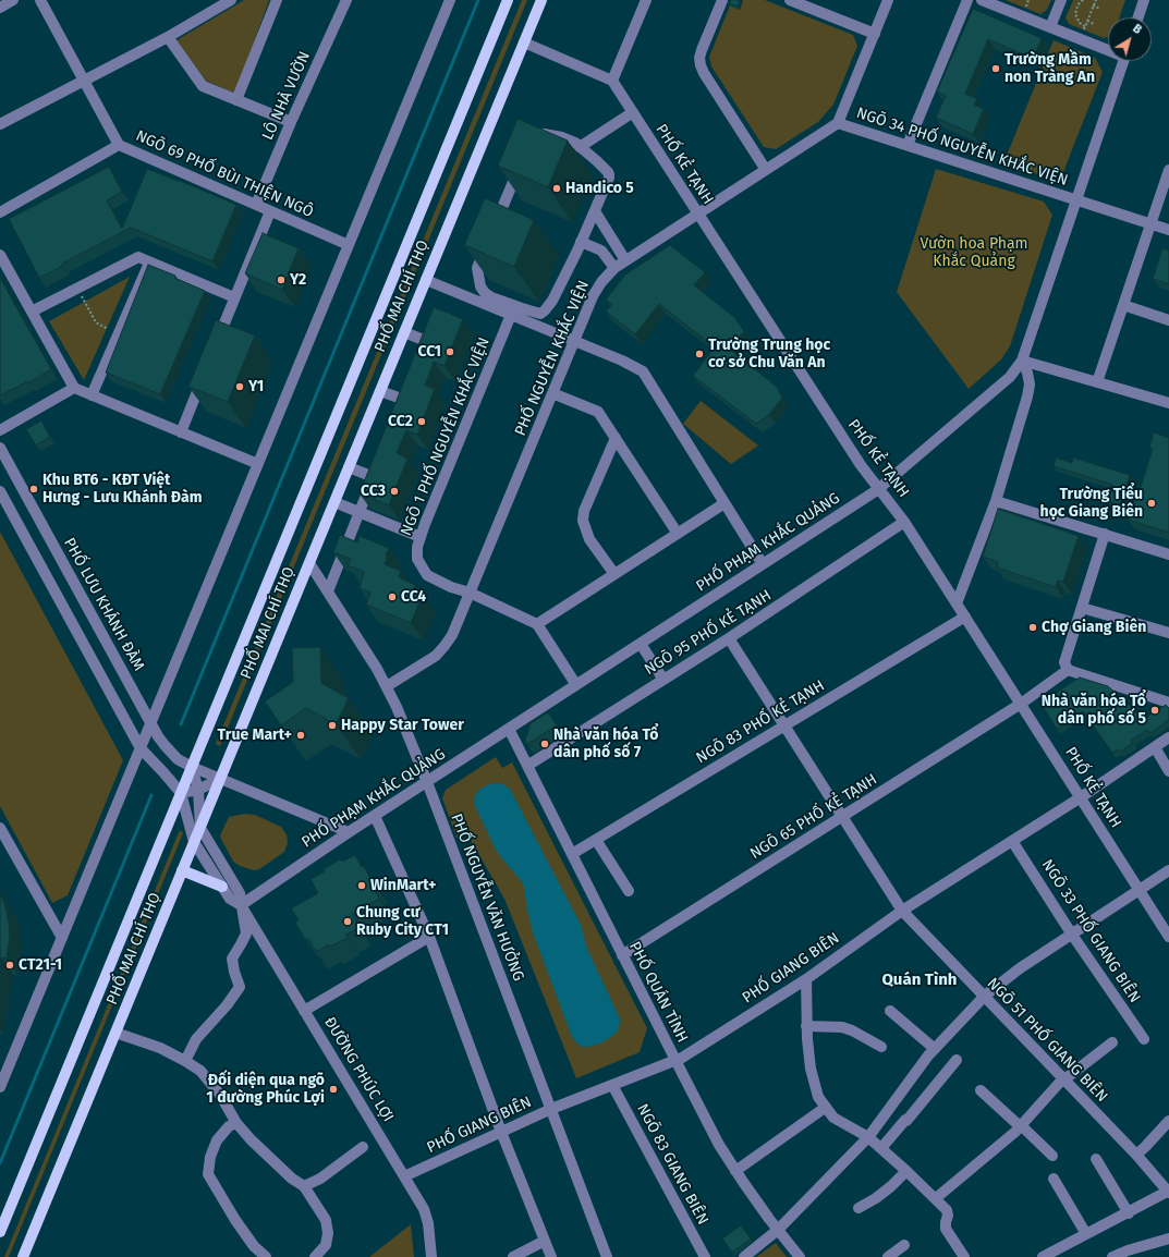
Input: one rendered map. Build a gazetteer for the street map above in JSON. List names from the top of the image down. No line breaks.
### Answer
{"streets":{"main road":["PHỐ MAI CHÍ THỌ"],"street":["LÔ NHÀ VƯỜN","NGÕ 34 PHỐ NGUYỄN KHẮC VIỆN","PHỐ KẺ TẠNH","NGÕ 69 PHỐ BÙI THIỆN NGÔ","PHỐ NGUYỄN KHẮC VIỆN","NGÕ 1 PHỐ NGUYỄN KHẮC VIỆN","PHỐ PHẠM KHẮC QUẢNG","PHỐ LƯU KHÁNH ĐÀM","NGÕ 95 PHỐ KẺ TẠNH","NGÕ 83 PHỐ KẺ TẠNH","NGÕ 65 PHỐ KẺ TẠNH","PHỐ NGUYỄN VĂN HƯỞNG","NGÕ 33 PHỐ GIANG BIÊN","PHỐ GIANG BIÊN","PHỐ QUÁN TÌNH","NGÕ 51 PHỐ GIANG BIÊN","ĐƯỜNG PHÚC LỢI","NGÕ 83 GIANG BIÊN"]},"crossings":[["LÔ NHÀ VƯỜN","NGÕ 69 PHỐ BÙI THIỆN NGÔ"],["NGÕ 34 PHỐ NGUYỄN KHẮC VIỆN","PHỐ NGUYỄN KHẮC VIỆN"],["NGÕ 34 PHỐ NGUYỄN KHẮC VIỆN","PHỐ PHẠM KHẮC QUẢNG"],["PHỐ KẺ TẠNH","PHỐ NGUYỄN KHẮC VIỆN"],["PHỐ KẺ TẠNH","PHỐ PHẠM KHẮC QUẢNG"],["PHỐ KẺ TẠNH","NGÕ 95 PHỐ KẺ TẠNH"],["PHỐ KẺ TẠNH","NGÕ 83 PHỐ KẺ TẠNH"],["PHỐ KẺ TẠNH","NGÕ 65 PHỐ KẺ TẠNH"],["PHỐ KẺ TẠNH","PHỐ GIANG BIÊN"],["PHỐ MAI CHÍ THỌ","PHỐ LƯU KHÁNH ĐÀM"],["PHỐ MAI CHÍ THỌ","PHỐ NGUYỄN VĂN HƯỞNG"],["PHỐ MAI CHÍ THỌ","ĐƯỜNG PHÚC LỢI"],["PHỐ NGUYỄN KHẮC VIỆN","NGÕ 1 PHỐ NGUYỄN KHẮC VIỆN"],["PHỐ NGUYỄN KHẮC VIỆN","PHỐ NGUYỄN VĂN HƯỞNG"],["PHỐ PHẠM KHẮC QUẢNG","PHỐ LƯU KHÁNH ĐÀM"],["PHỐ PHẠM KHẮC QUẢNG","PHỐ NGUYỄN VĂN HƯỞNG"],["PHỐ PHẠM KHẮC QUẢNG","PHỐ QUÁN TÌNH"],["PHỐ PHẠM KHẮC QUẢNG","ĐƯỜNG PHÚC LỢI"],["NGÕ 95 PHỐ KẺ TẠNH","PHỐ QUÁN TÌNH"],["NGÕ 95 PHỐ KẺ TẠNH","NGÕ 51 PHỐ GIANG BIÊN"],["NGÕ 83 PHỐ KẺ TẠNH","PHỐ QUÁN TÌNH"],["NGÕ 83 PHỐ KẺ TẠNH","NGÕ 51 PHỐ GIANG BIÊN"],["NGÕ 65 PHỐ KẺ TẠNH","PHỐ QUÁN TÌNH"],["NGÕ 65 PHỐ KẺ TẠNH","NGÕ 51 PHỐ GIANG BIÊN"],["PHỐ NGUYỄN VĂN HƯỞNG","PHỐ GIANG BIÊN"],["NGÕ 33 PHỐ GIANG BIÊN","PHỐ GIANG BIÊN"],["PHỐ GIANG BIÊN","PHỐ QUÁN TÌNH"],["PHỐ GIANG BIÊN","NGÕ 51 PHỐ GIANG BIÊN"],["PHỐ GIANG BIÊN","ĐƯỜNG PHÚC LỢI"],["PHỐ GIANG BIÊN","NGÕ 83 GIANG BIÊN"]],"districts":["Quán Tình"],"parks":["Vườn hoa Phạm Khắc Quảng"],"places":["Trường Mầm non Tràng An","Handico 5","Y2","CC1","Trường Trung học cơ sở Chu Văn An","Y1","CC2","Khu BT6 - KĐT Việt Hưng - Lưu Khánh Đàm","CC3","Trường Tiểu học Giang Biên","CC4","Chợ Giang Biên","Nhà văn hóa Tổ dân phố số 5","Happy Star Tower","True Mart+","Nhà văn hóa Tổ dân phố số 7","WinMart+","Chung cư Ruby City CT1","CT21-1","Đối diện qua ngõ 1 đường Phúc Lợi"],"north":"top right"}
